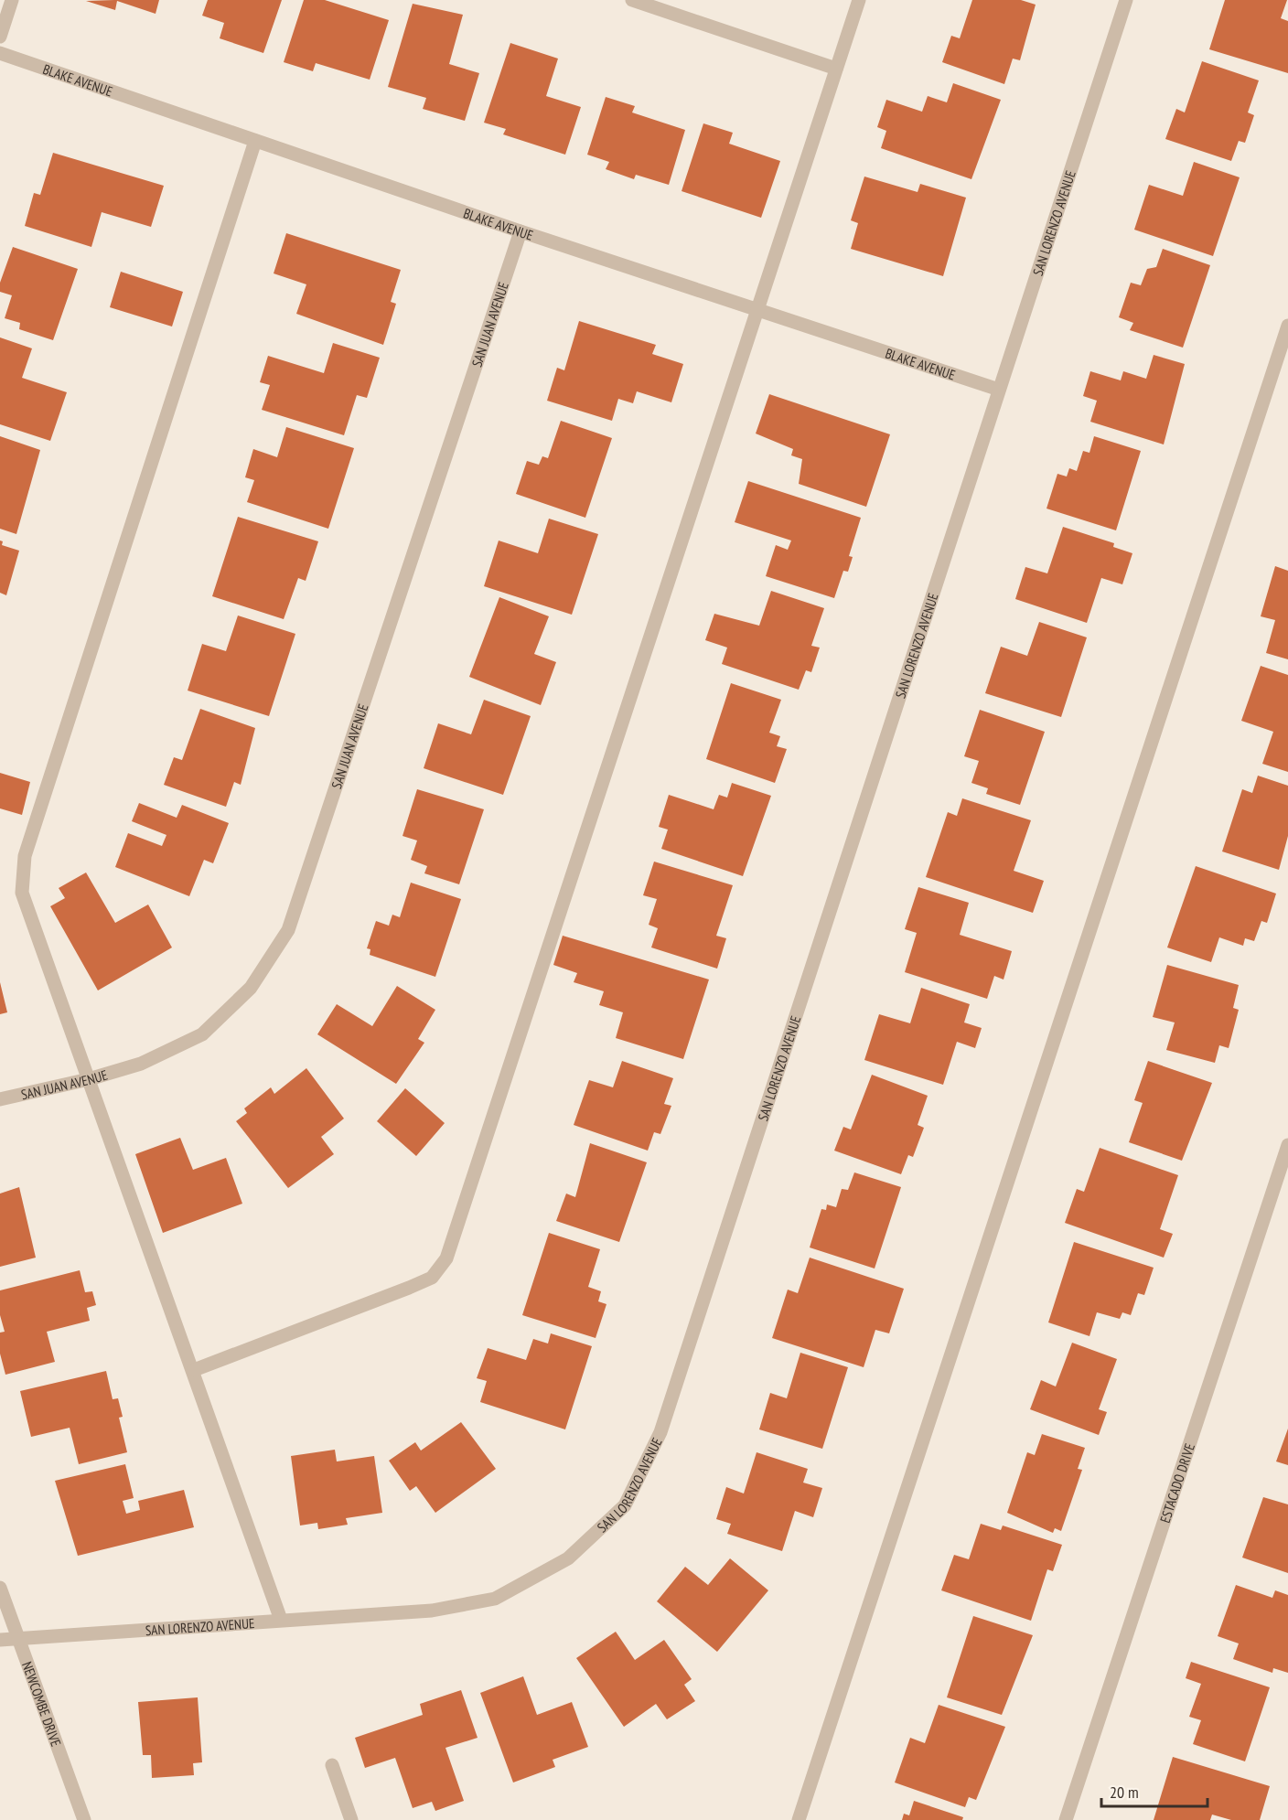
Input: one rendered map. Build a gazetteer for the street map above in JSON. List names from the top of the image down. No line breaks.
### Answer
{"streets":{"street":["BLAKE AVENUE","SAN LORENZO AVENUE","SAN JUAN AVENUE","ESTACADO DRIVE","NEWCOMBE DRIVE"]},"crossings":[["BLAKE AVENUE","SAN LORENZO AVENUE"],["BLAKE AVENUE","SAN JUAN AVENUE"],["SAN LORENZO AVENUE","NEWCOMBE DRIVE"]],"scale_bar":"20 m"}
